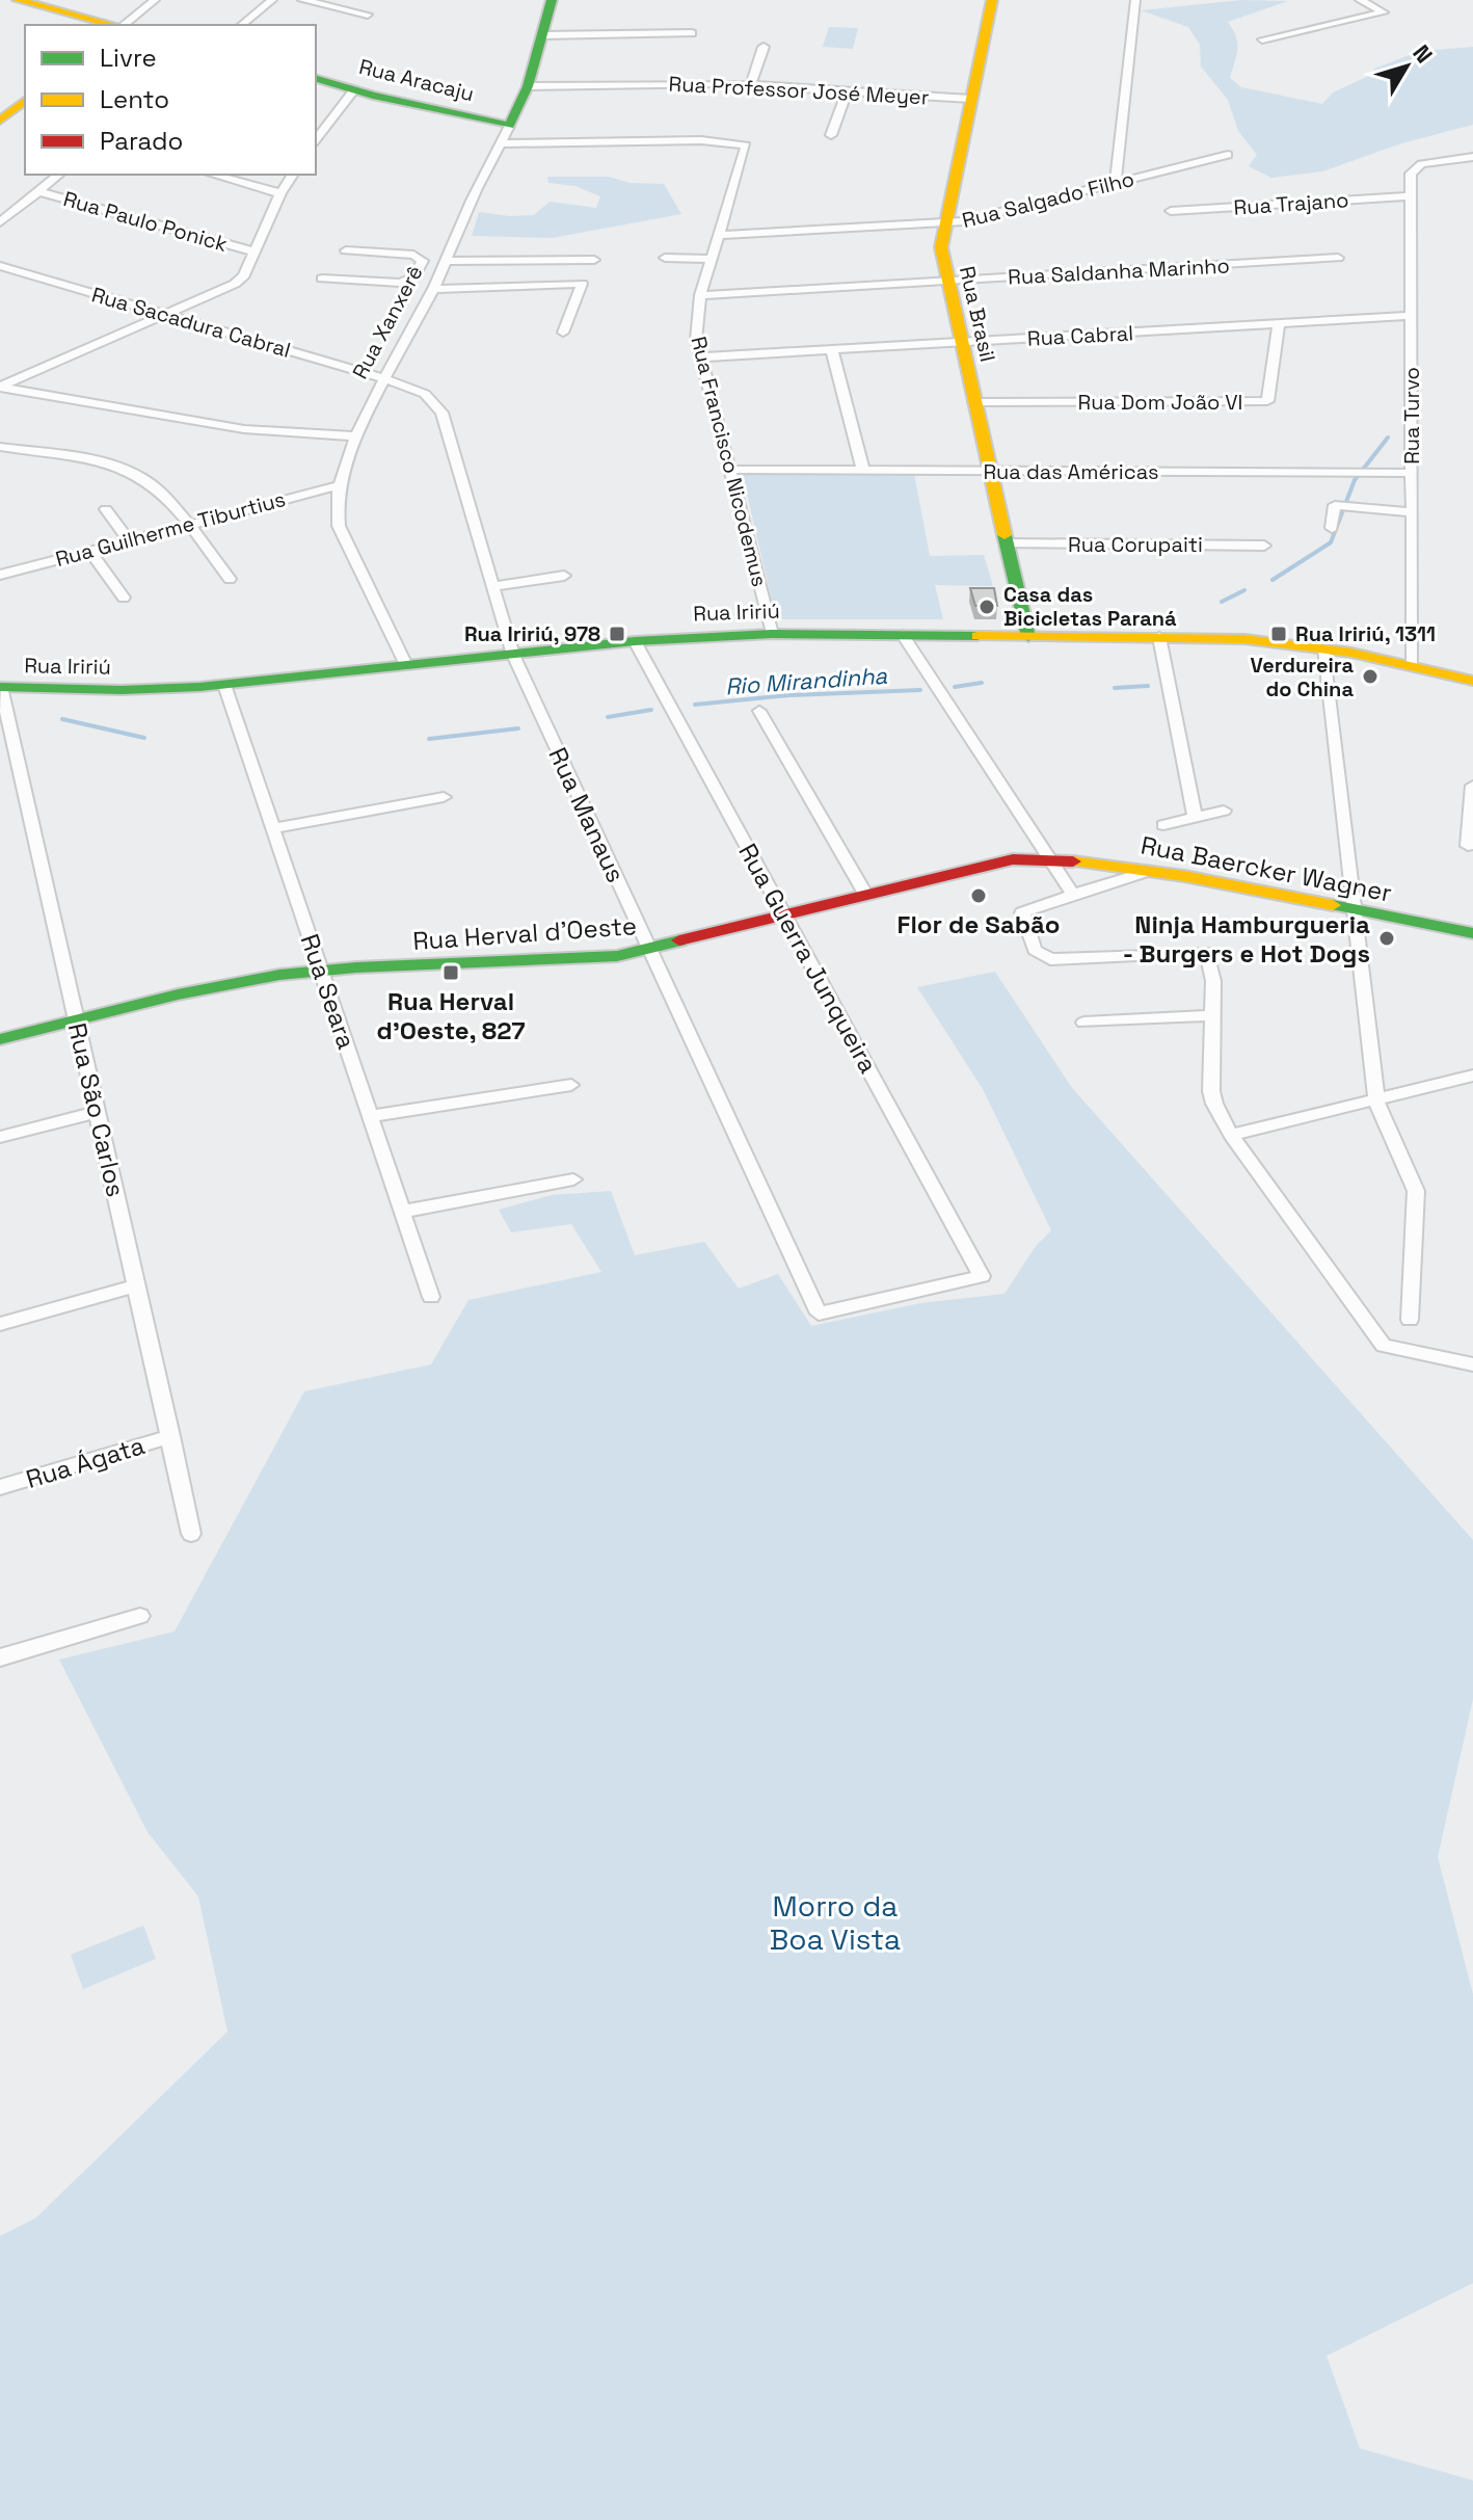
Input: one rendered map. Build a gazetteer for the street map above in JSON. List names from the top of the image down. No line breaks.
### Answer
{"streets":{"main road":["Rua Aracaju","Rua Brasil","Rua Xanxerê","Rua Iririú","Rua Baercker Wagner","Rua Herval d'Oeste"],"street":["Rua Professor José Meyer","Rua Salgado Filho","Rua Trajano","Rua Paulo Ponick","Rua Saldanha Marinho","Rua Sacadura Cabral","Rua Cabral","Rua Dom João VI","Rua Turvo","Rua Francisco Nicodemus","Rua das Américas","Rua Guilherme Tiburtius","Rua Corupaiti","Rua Manaus","Rua Guerra Junqueira","Rua Seara","Rua São Carlos","Rua Ágata"]},"crossings":[["Rua Aracaju","Rua Xanxerê"],["Rua Aracaju","Rua Francisco Nicodemus"],["Rua Professor José Meyer","Rua Brasil"],["Rua Professor José Meyer","Rua Xanxerê"],["Rua Salgado Filho","Rua Brasil"],["Rua Salgado Filho","Rua Francisco Nicodemus"],["Rua Trajano","Rua Turvo"],["Rua Saldanha Marinho","Rua Brasil"],["Rua Saldanha Marinho","Rua Francisco Nicodemus"],["Rua Brasil","Rua Cabral"],["Rua Brasil","Rua Dom João VI"],["Rua Brasil","Rua das Américas"],["Rua Brasil","Rua Corupaiti"],["Rua Brasil","Rua Iririú"],["Rua Sacadura Cabral","Rua Xanxerê"],["Rua Sacadura Cabral","Rua Manaus"],["Rua Xanxerê","Rua Francisco Nicodemus"],["Rua Xanxerê","Rua Guilherme Tiburtius"],["Rua Xanxerê","Rua Iririú"],["Rua Xanxerê","Rua Manaus"],["Rua Cabral","Rua Dom João VI"],["Rua Cabral","Rua Turvo"],["Rua Cabral","Rua Francisco Nicodemus"],["Rua Turvo","Rua das Américas"],["Rua Turvo","Rua Iririú"],["Rua Francisco Nicodemus","Rua das Américas"],["Rua Francisco Nicodemus","Rua Iririú"],["Rua Iririú","Rua Manaus"],["Rua Iririú","Rua Guerra Junqueira"],["Rua Iririú","Rua Seara"],["Rua Iririú","Rua São Carlos"],["Rua Manaus","Rua Herval d'Oeste"],["Rua Manaus","Rua Guerra Junqueira"],["Rua Baercker Wagner","Rua Herval d'Oeste"],["Rua Herval d'Oeste","Rua Guerra Junqueira"],["Rua Herval d'Oeste","Rua Seara"],["Rua Herval d'Oeste","Rua São Carlos"],["Rua São Carlos","Rua Ágata"]],"water":["Rio Mirandinha"],"parks":["Morro da Boa Vista"],"places":{"other":["Casa das Bicicletas Paraná","Verdureira do China","Flor de Sabão","Ninja Hamburgueria - Burgers e Hot Dogs"],"transit":["Rua Iririú, 978","Rua Iririú, 1311","Rua Herval d'Oeste, 827"]},"legend":["Livre","Lento","Parado"],"north":"top right"}
